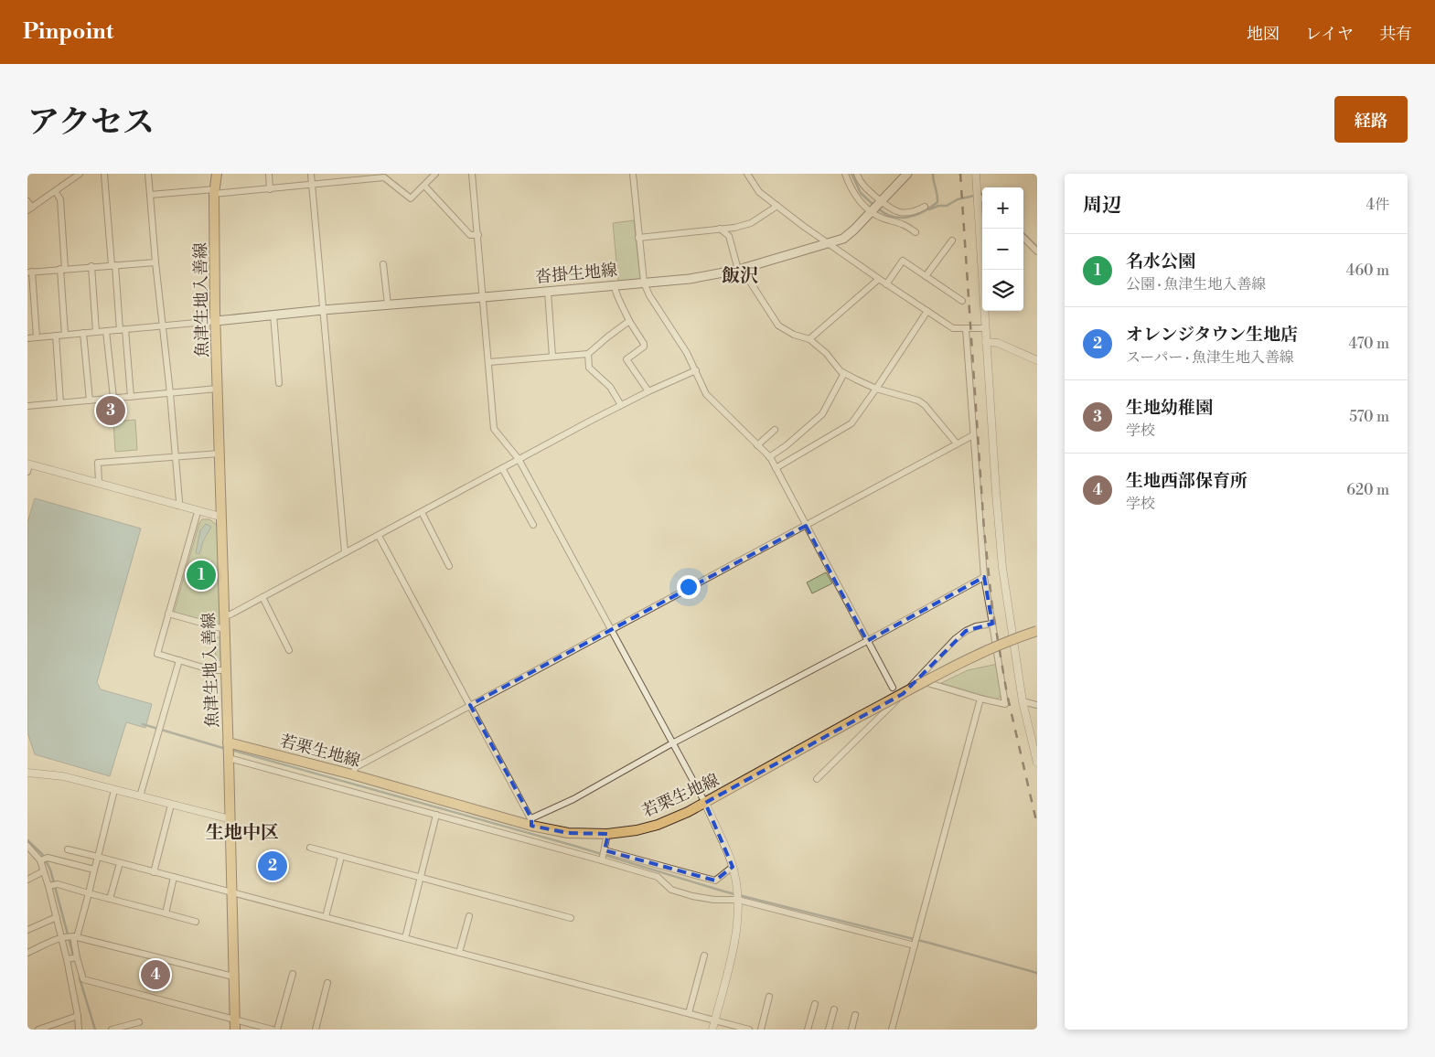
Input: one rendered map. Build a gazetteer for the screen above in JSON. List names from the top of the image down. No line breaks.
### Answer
{"streets":{"main road":["沓掛生地線","魚津生地入善線","若栗生地線"]},"crossings":[["沓掛生地線","魚津生地入善線"],["魚津生地入善線","若栗生地線"]],"districts":["飯沢","生地中区"],"page":{"header":"Pinpoint","nav":["地図","レイヤ","共有"],"title":"アクセス","buttons":"経路","heading":["周辺","4件"],"map_buttons":["+","−"],"list":[{"mark":"1","name":"名水公園","note":"公園 · 魚津生地入善線","value":"460 m"},{"mark":"2","name":"オレンジタウン生地店","note":"スーパー · 魚津生地入善線","value":"470 m"},{"mark":"3","name":"生地幼稚園","note":"学校","value":"570 m"},{"mark":"4","name":"生地西部保育所","note":"学校","value":"620 m"}],"pins":["3","1","2","4"]}}
